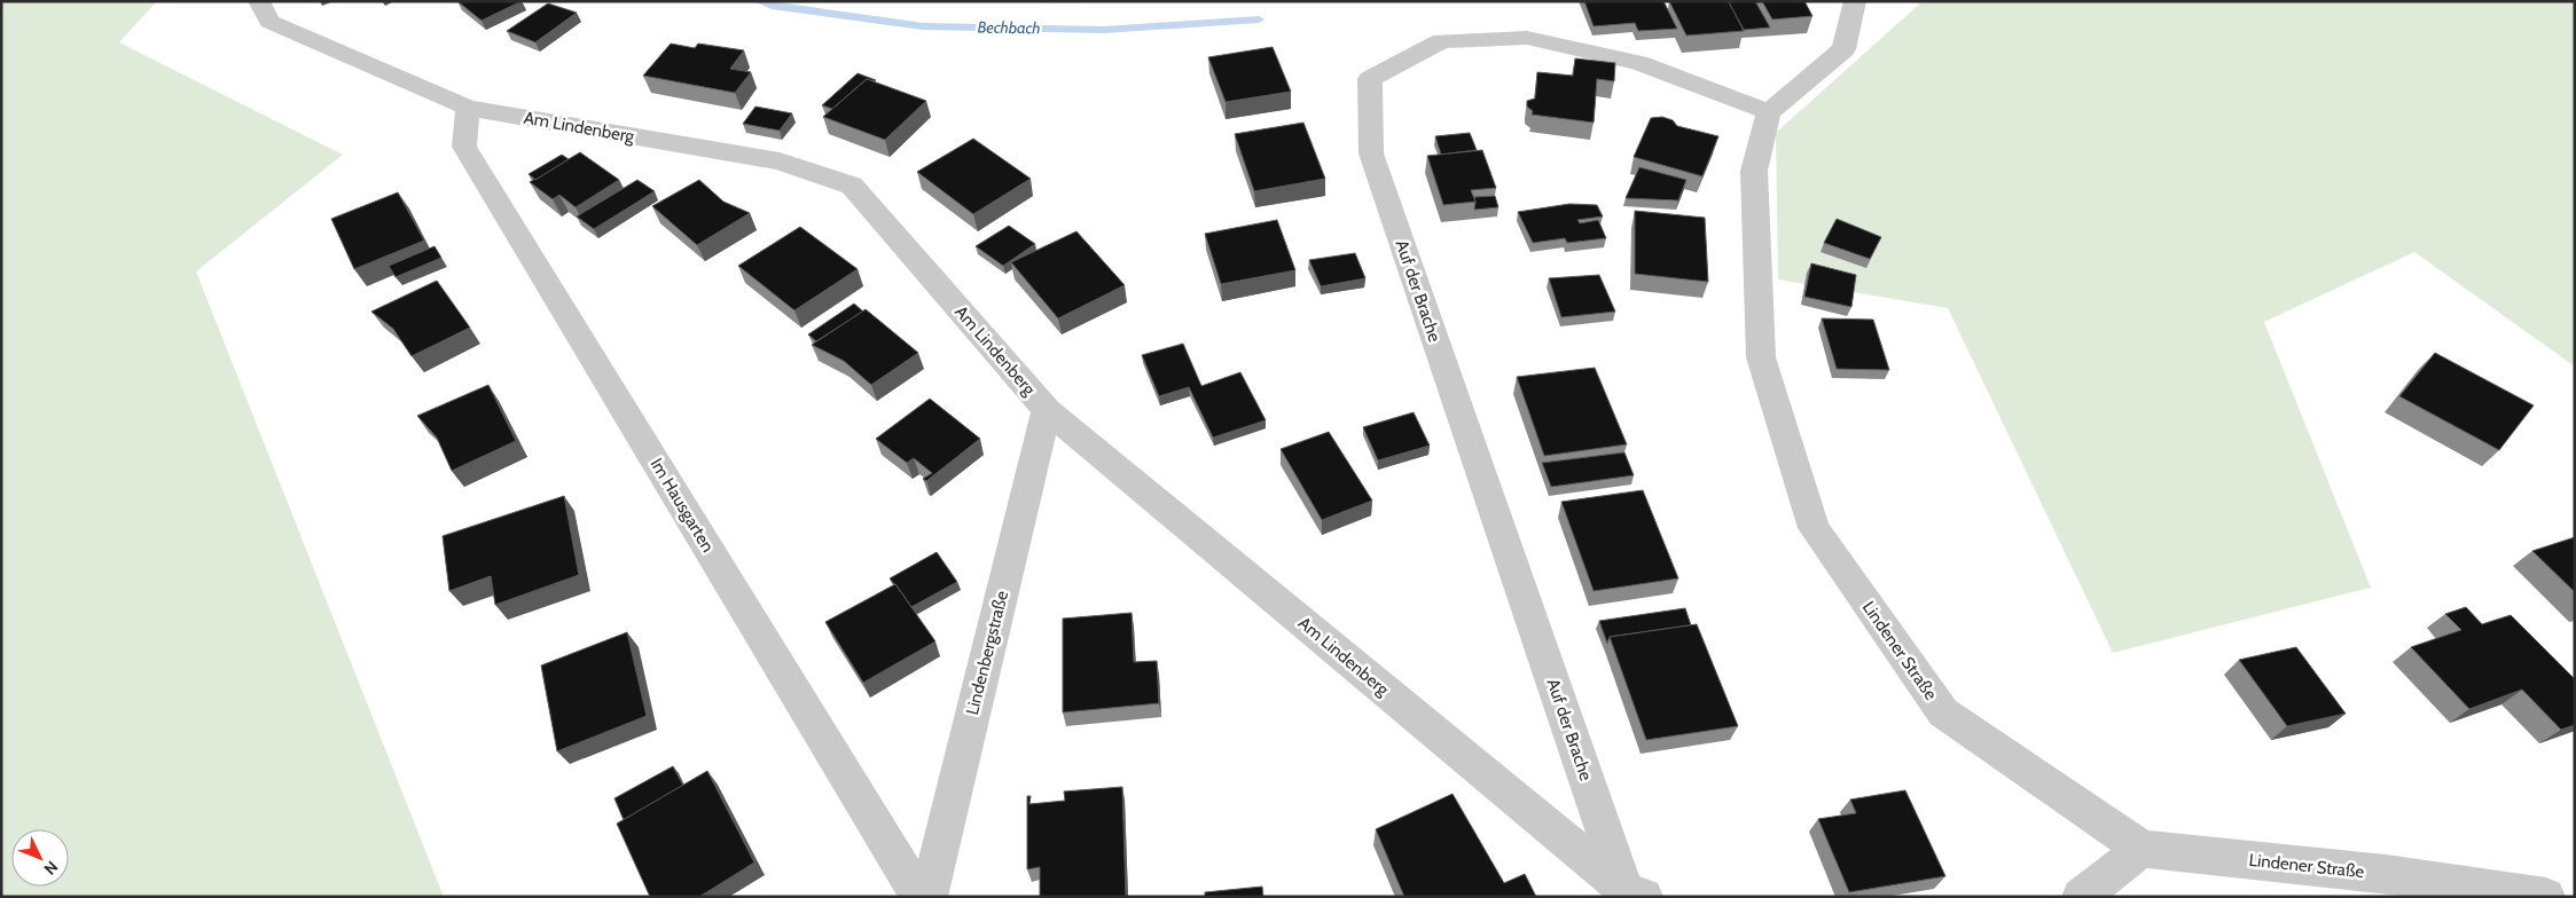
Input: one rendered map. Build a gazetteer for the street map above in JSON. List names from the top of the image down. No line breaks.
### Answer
{"streets":{"street":["Am Lindenberg","Auf der Brache","Im Hausgarten","Lindener Straße","Lindenbergstraße"]},"crossings":[["Am Lindenberg","Auf der Brache"],["Am Lindenberg","Im Hausgarten"],["Am Lindenberg","Lindenbergstraße"],["Auf der Brache","Lindener Straße"]],"water":["Bechbach"],"north":"bottom right"}
